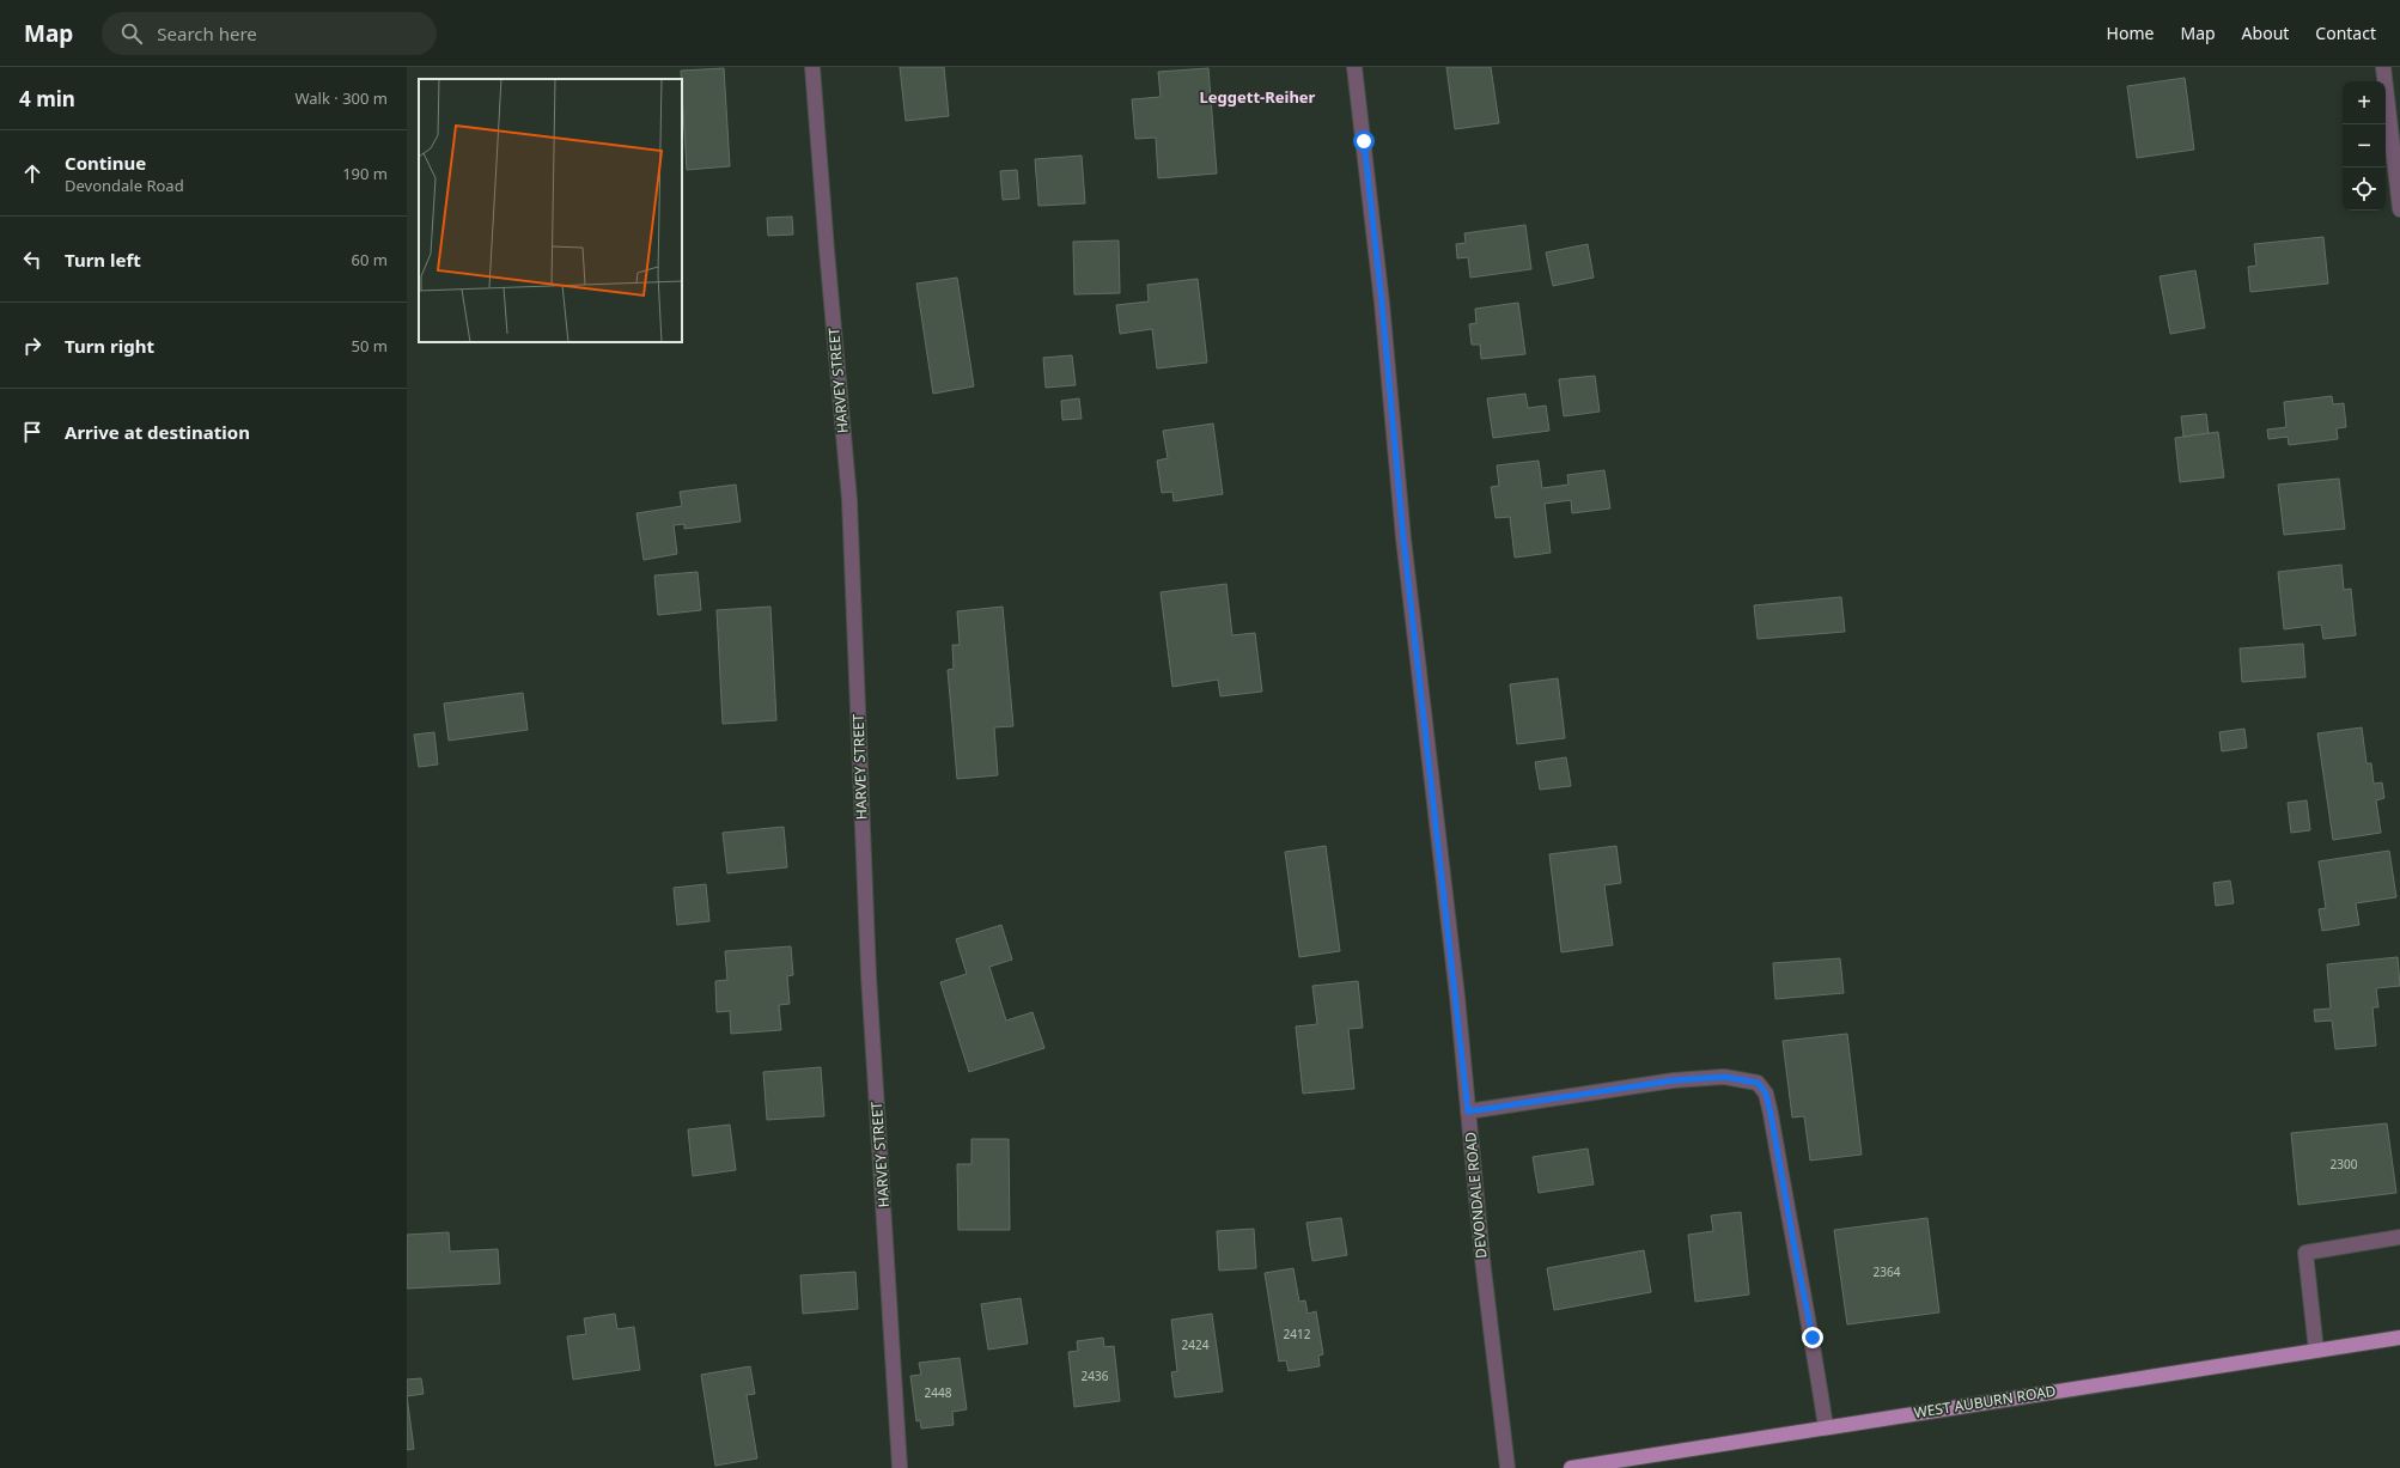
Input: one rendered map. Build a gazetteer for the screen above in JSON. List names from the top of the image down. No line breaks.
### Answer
{"streets":{"main road":["WEST AUBURN ROAD"],"street":["HARVEY STREET","DEVONDALE ROAD"]},"districts":["Leggett-Reiher"],"house_numbers":["2300","2364","2412","2424","2436","2448"],"page":{"header":"Map","search":"Search here","nav":["Home","Map","About","Contact"],"heading":["4 min","Walk · 300 m"],"map_buttons":["+","−"],"list":[["Continue","Devondale Road","190 m"],["Turn left","60 m"],["Turn right","50 m"],"Arrive at destination"]}}
